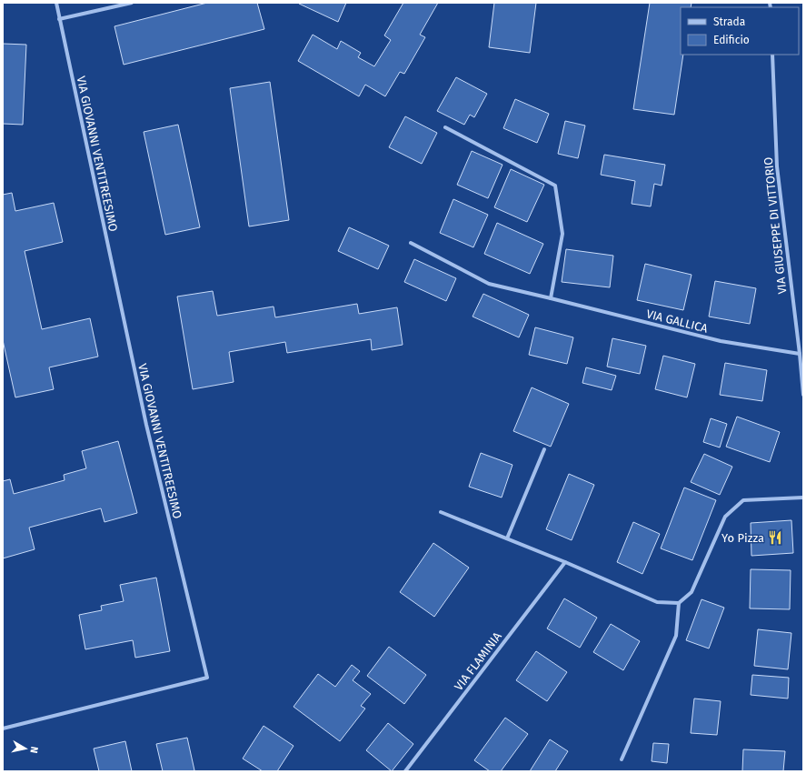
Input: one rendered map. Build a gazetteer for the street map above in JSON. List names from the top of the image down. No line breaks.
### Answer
{"streets":{"street":["VIA GIOVANNI VENTITREESIMO","VIA GIUSEPPE DI VITTORIO","VIA GALLICA","VIA FLAMINIA"]},"crossings":[["VIA GIUSEPPE DI VITTORIO","VIA GALLICA"]],"places":{"restaurant":["Yo Pizza"]},"legend":["Strada","Edificio"],"north":"right"}
